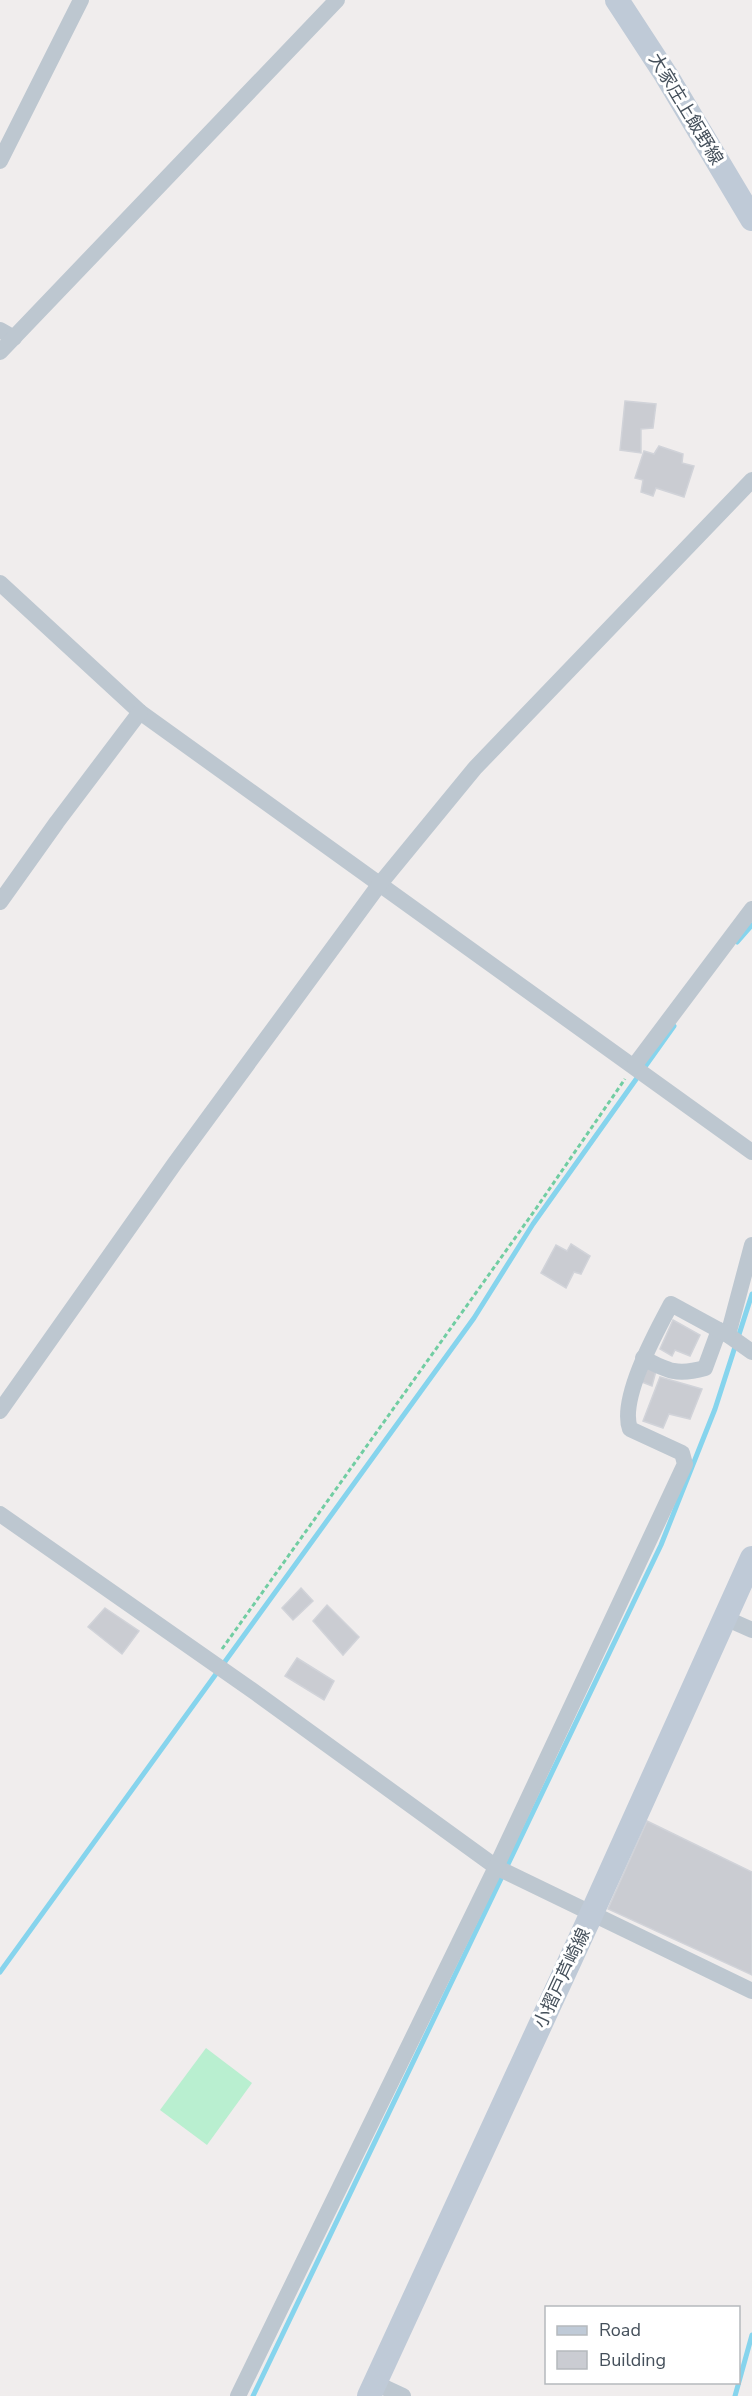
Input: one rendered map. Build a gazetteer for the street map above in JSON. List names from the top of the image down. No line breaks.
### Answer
{"streets":{"main road":["大家庄上飯野線","小摺戸芦崎線"]},"legend":["Road","Building"]}
